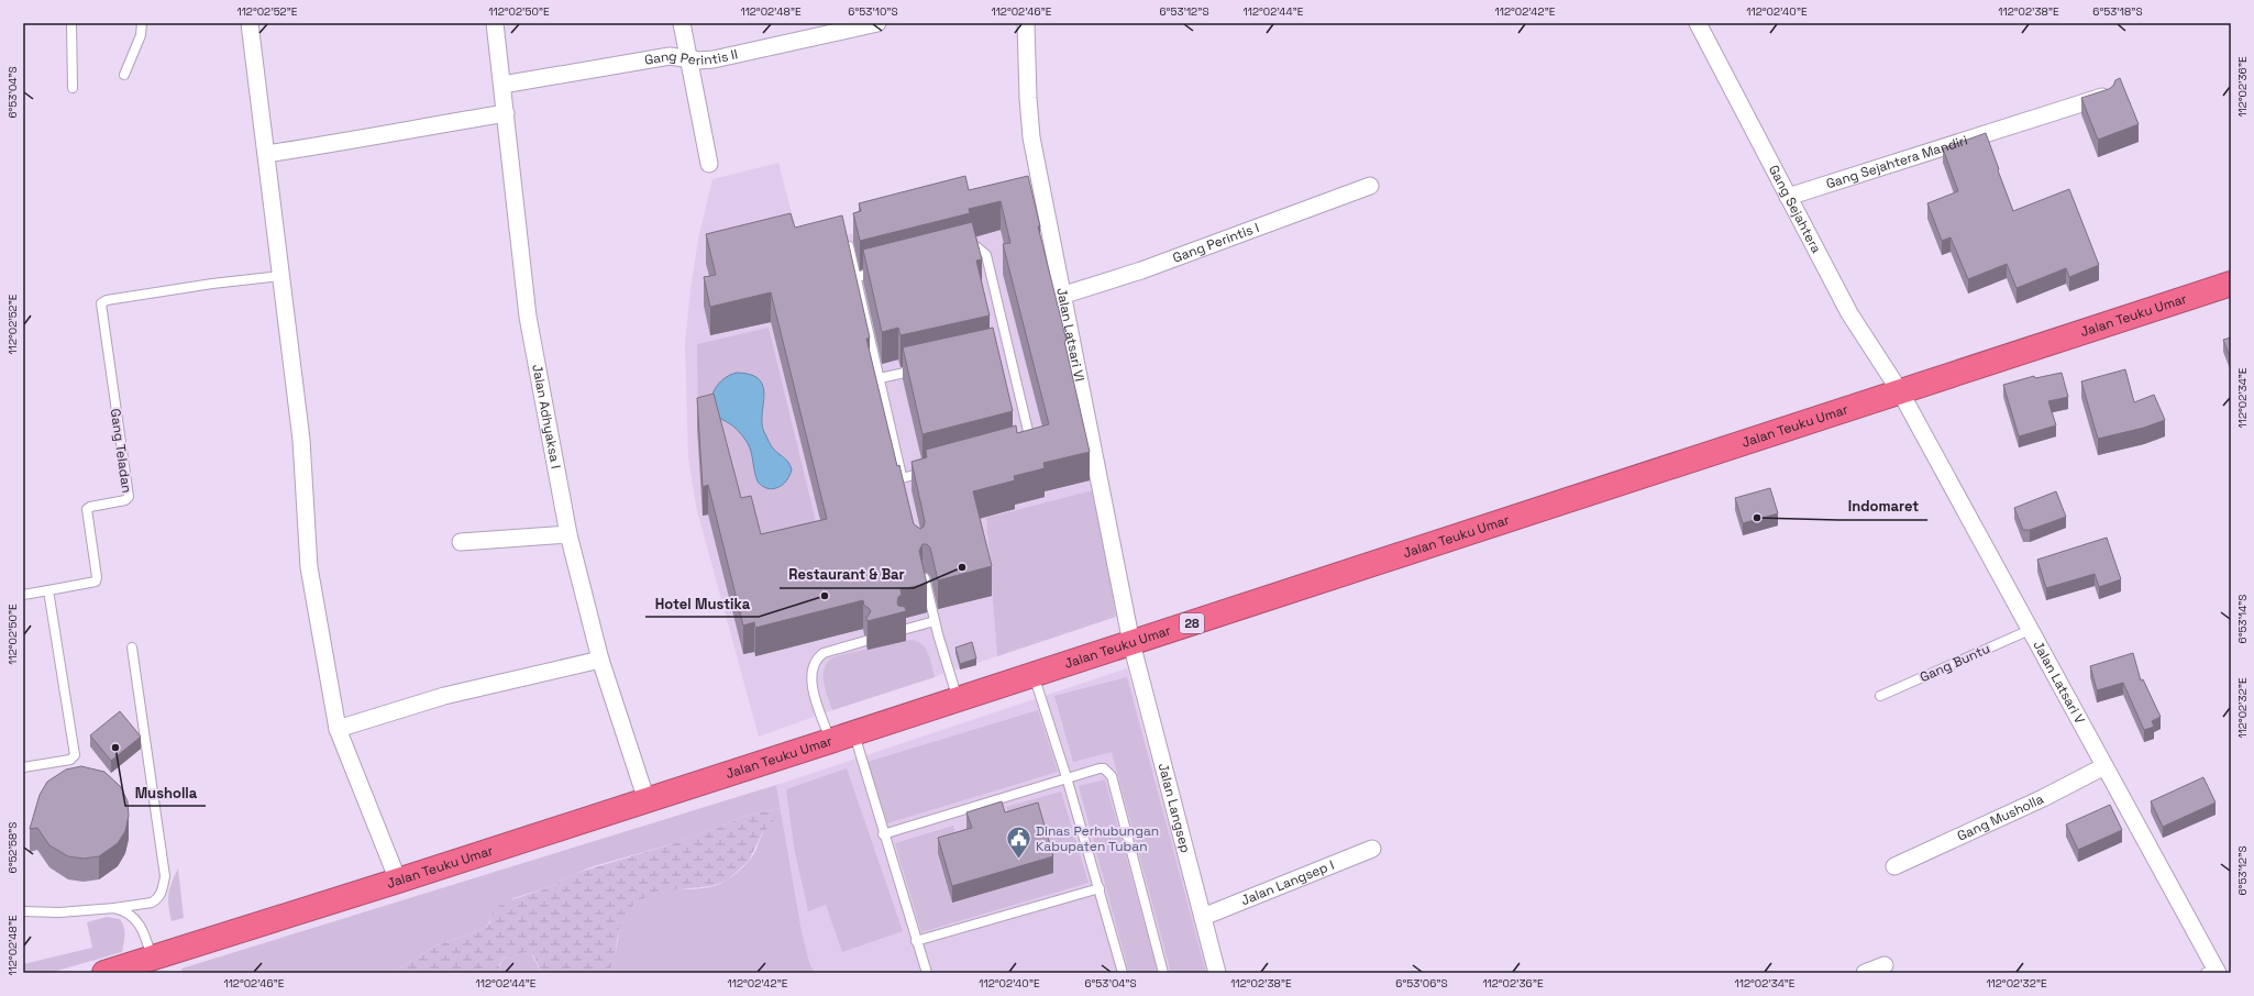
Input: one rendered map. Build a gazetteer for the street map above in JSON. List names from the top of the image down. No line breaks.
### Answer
{"streets":{"highway":["Jalan Teuku Umar","28"],"street":["Gang Perintis II","Gang Sejahtera Mandiri","Gang Sejahtera","Gang Perintis I","Jalan Latsari VI","Jalan Adhyaksa I","Jalan Latsari V","Jalan Langsep","Gang Musholla","Jalan Langsep I"],"lane":["Gang Teladan","Gang Buntu"]},"crossings":[["Gang Perintis II","Jalan Adhyaksa I"],["Gang Sejahtera Mandiri","Gang Sejahtera"],["Gang Sejahtera","Jalan Teuku Umar"],["Gang Sejahtera","Jalan Latsari V"],["Gang Perintis I","Jalan Latsari VI"],["Jalan Teuku Umar","Jalan Latsari VI"],["Jalan Teuku Umar","Jalan Adhyaksa I"],["Jalan Teuku Umar","Jalan Latsari V"],["Jalan Teuku Umar","Jalan Langsep"],["Jalan Latsari VI","Jalan Langsep"],["Gang Buntu","Jalan Latsari V"],["Jalan Latsari V","Gang Musholla"],["Jalan Langsep","Jalan Langsep I"]],"places":{"other":["Indomaret","Restaurant & Bar","Hotel Mustika","Musholla"],"public building":["Dinas Perhubungan Kabupaten Tuban"]},"coordinates":["112°02'52\"E","112°02'50\"E","112°02'48\"E","6°53'10\"S","112°02'46\"E","6°53'12\"S","112°02'44\"E","112°02'42\"E","112°02'40\"E","112°02'38\"E","6°53'18\"S","112°02'36\"E","6°53'04\"S","112°02'34\"E","6°53'14\"S","112°02'32\"E","6°52'58\"S","6°53'06\"S"]}
